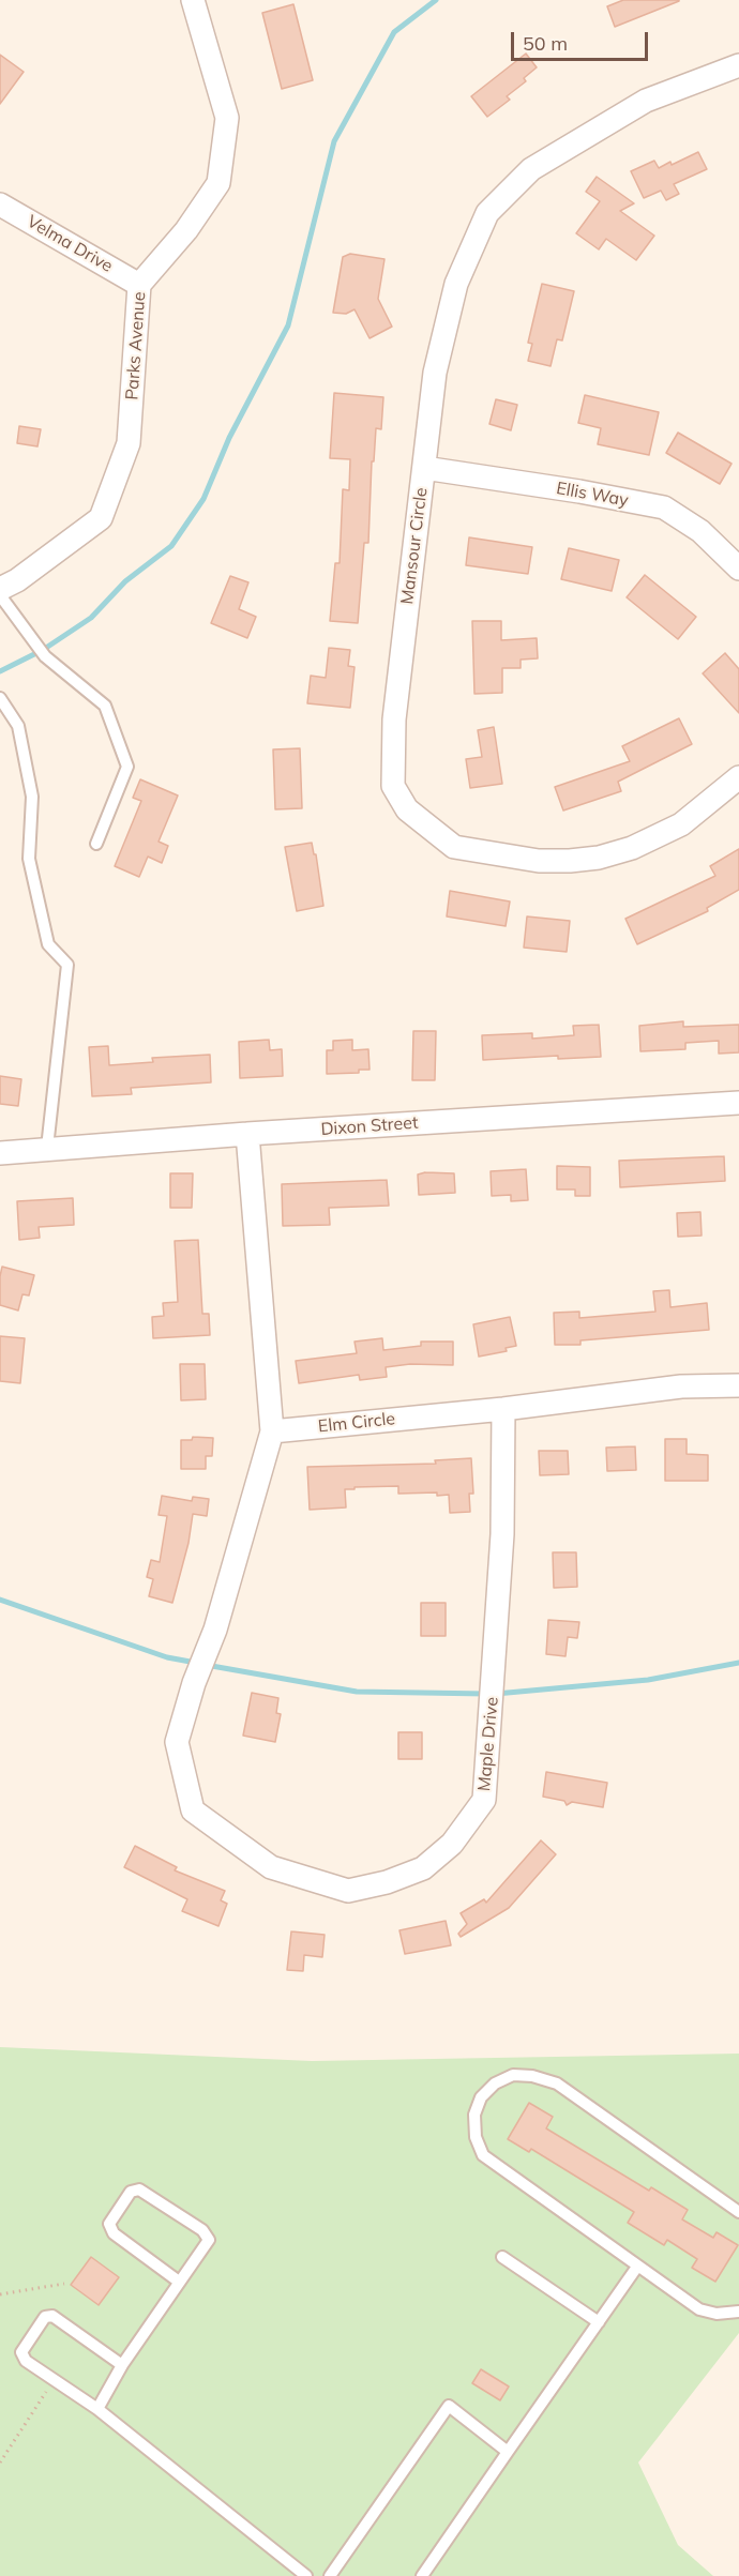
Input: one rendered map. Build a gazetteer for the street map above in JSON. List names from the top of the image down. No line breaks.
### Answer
{"streets":{"street":["Velma Drive","Parks Avenue","Ellis Way","Mansour Circle","Dixon Street","Elm Circle","Maple Drive"]},"crossings":[["Velma Drive","Parks Avenue"],["Ellis Way","Mansour Circle"],["Elm Circle","Maple Drive"]],"scale_bar":"50 m"}
